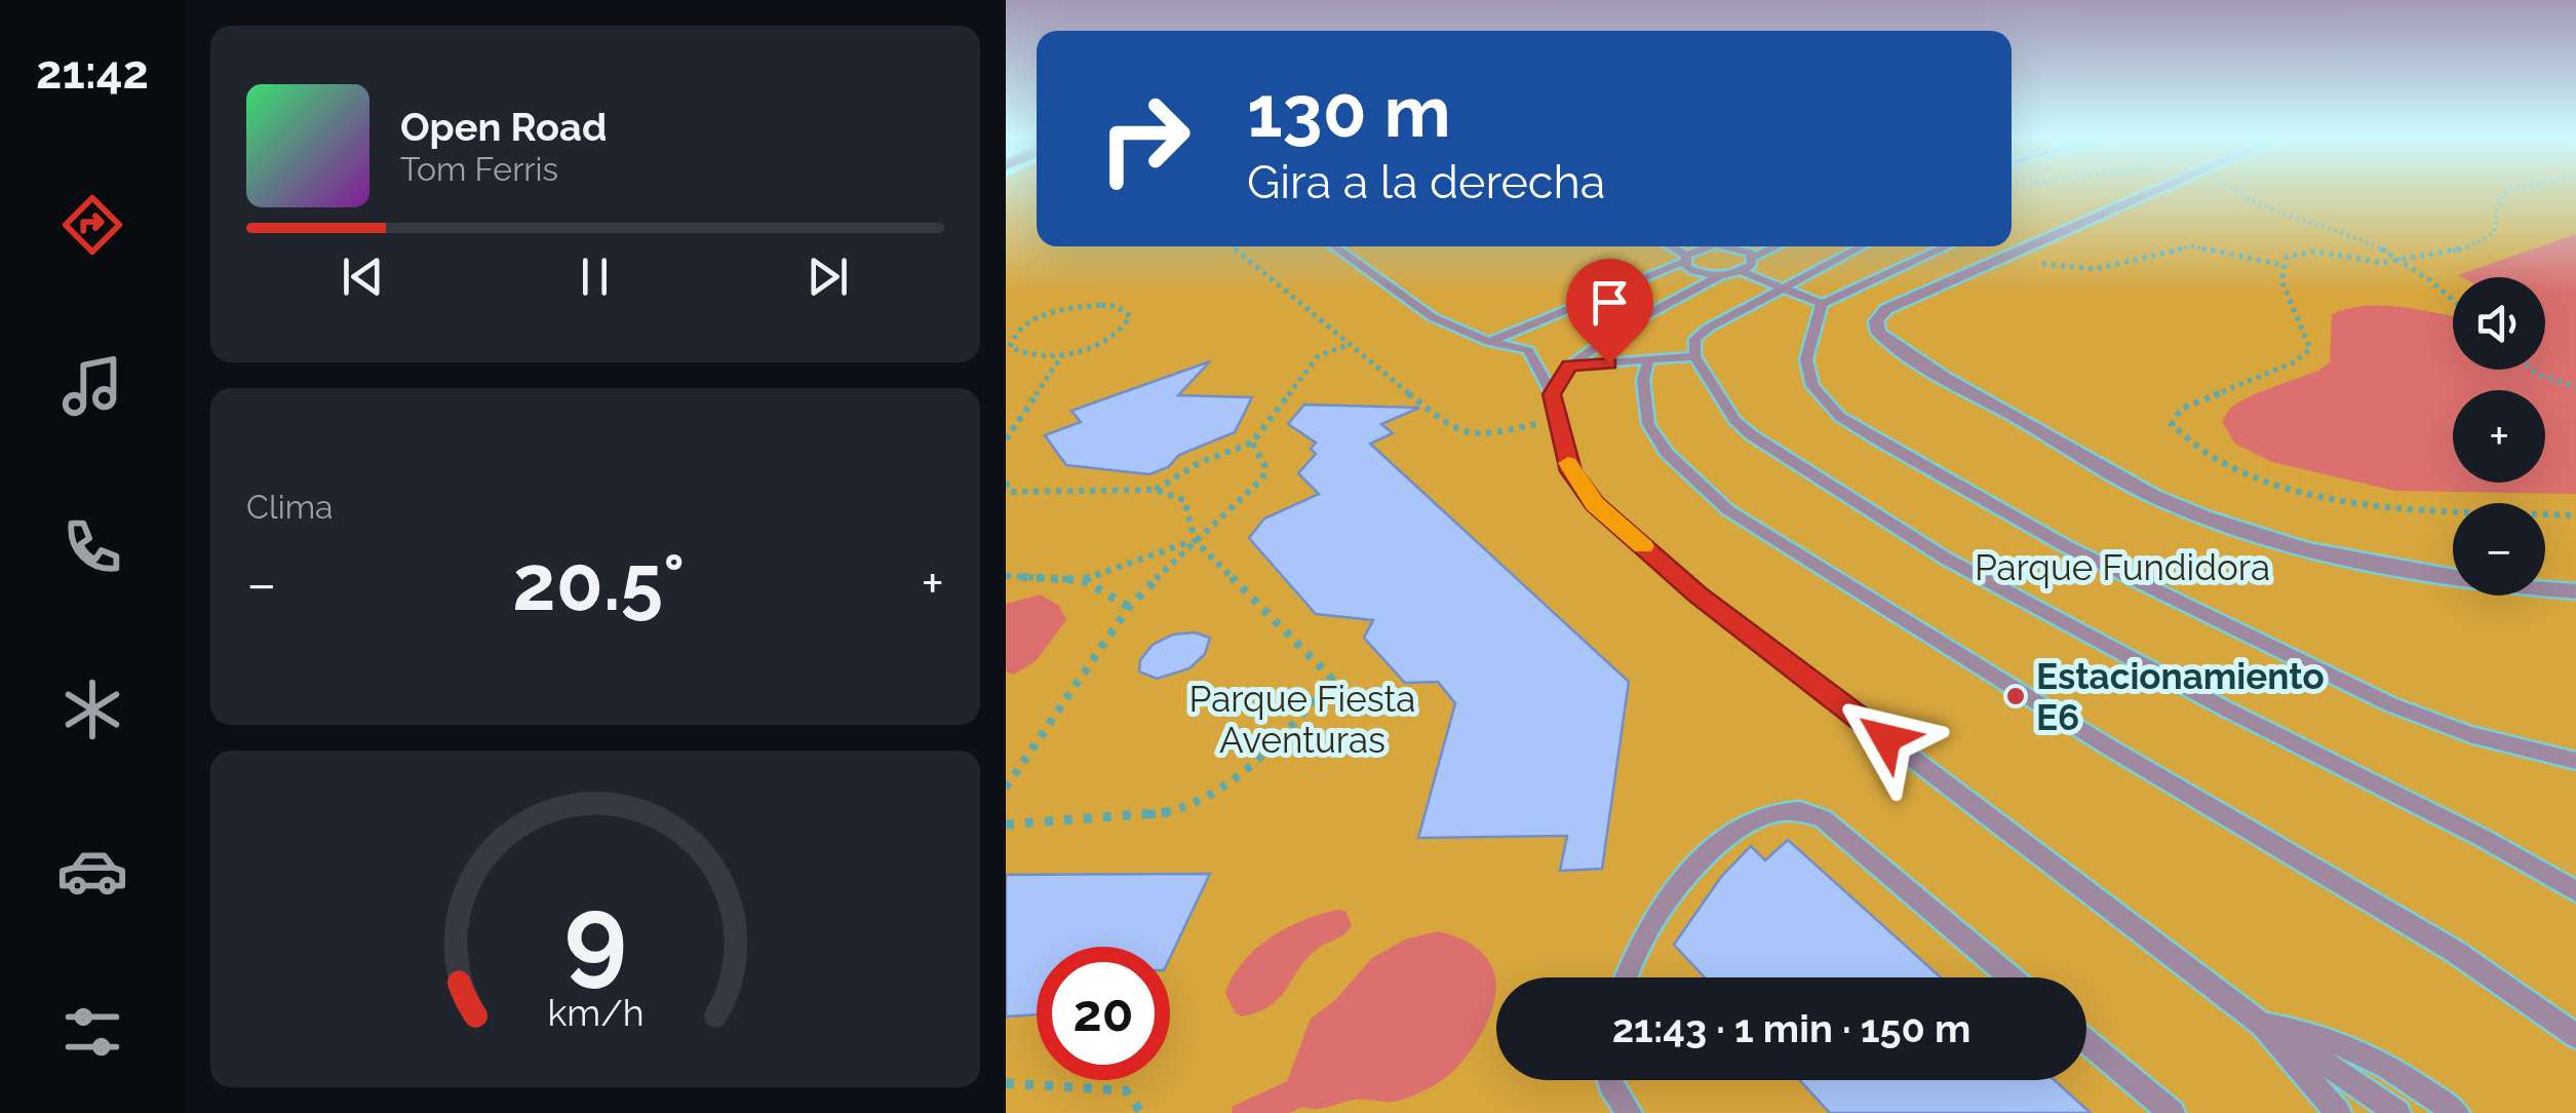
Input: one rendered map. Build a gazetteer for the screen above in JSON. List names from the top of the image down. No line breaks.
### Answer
{"parks":["Parque Fundidora","Parque Fiesta Aventuras"],"places":["Estacionamiento E6"],"page":{"tabs":"21:42","turn":["130 m","Gira a la derecha"],"song":["Open Road","Tom Ferris"],"map_buttons":["+","−"],"tile":"Clima","heat":["−","20.5°","+"],"limit":"20","trip":"21:43 · 1 min · 150 m","gauge":["9","km/h"]}}
